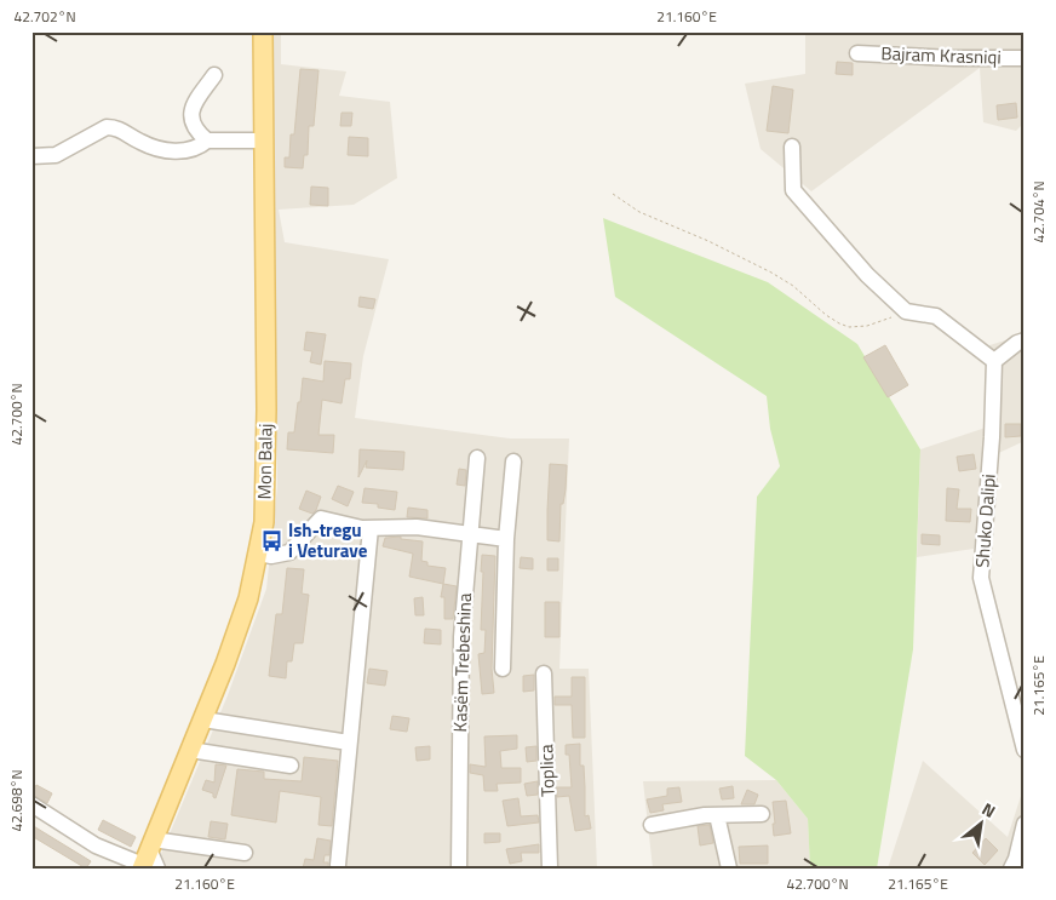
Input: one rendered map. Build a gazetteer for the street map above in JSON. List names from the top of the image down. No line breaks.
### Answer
{"streets":{"main road":["Mon Balaj"],"street":["Bajram Krasniqi","Shuko Dalipi","Kasëm Trebeshina","Toplica"]},"places":{"bus stop":["Ish-tregu i Veturave"]},"north":"top right","coordinates":["42.702°N","21.160°E","42.704°N","42.700°N","21.165°E","42.698°N"]}
